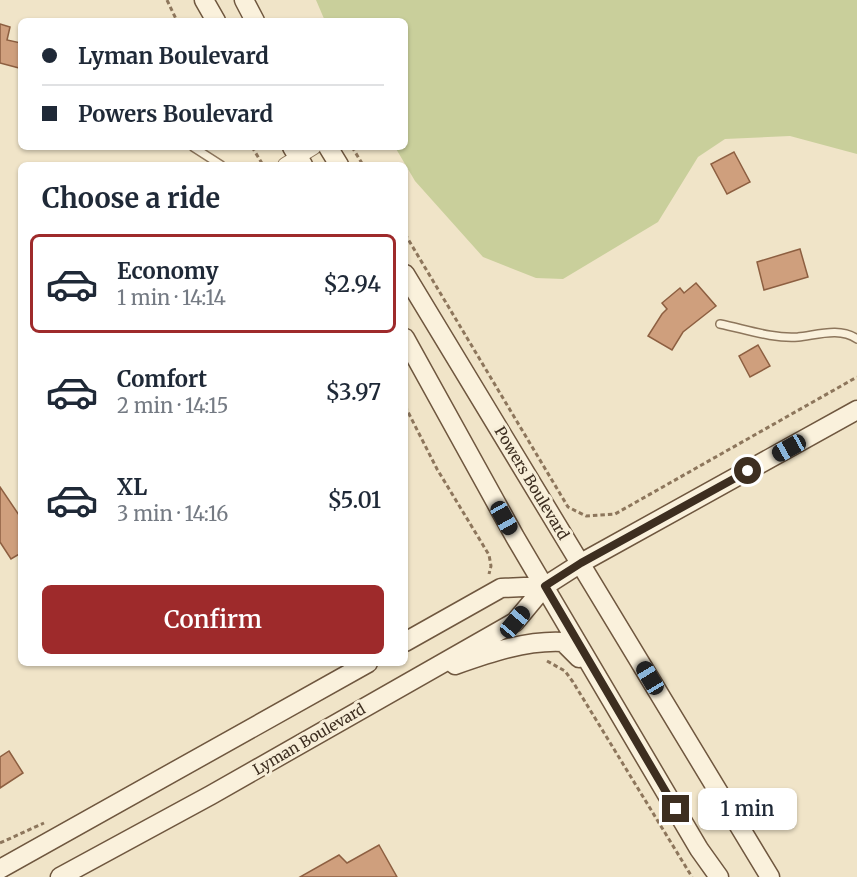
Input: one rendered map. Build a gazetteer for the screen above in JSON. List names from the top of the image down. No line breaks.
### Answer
{"streets":{"main road":["Powers Boulevard","Lyman Boulevard"]},"crossings":[["Powers Boulevard","Lyman Boulevard"]],"page":{"banner":["Lyman Boulevard","Powers Boulevard"],"heading":"Choose a ride","list":[{"name":"Economy","note":"1 min · 14:14","value":"$2.94"},{"name":"Comfort","note":"2 min · 14:15","value":"$3.97"},{"name":"XL","note":"3 min · 14:16","value":"$5.01"}],"buttons":"Confirm","bubble":"1 min"}}
